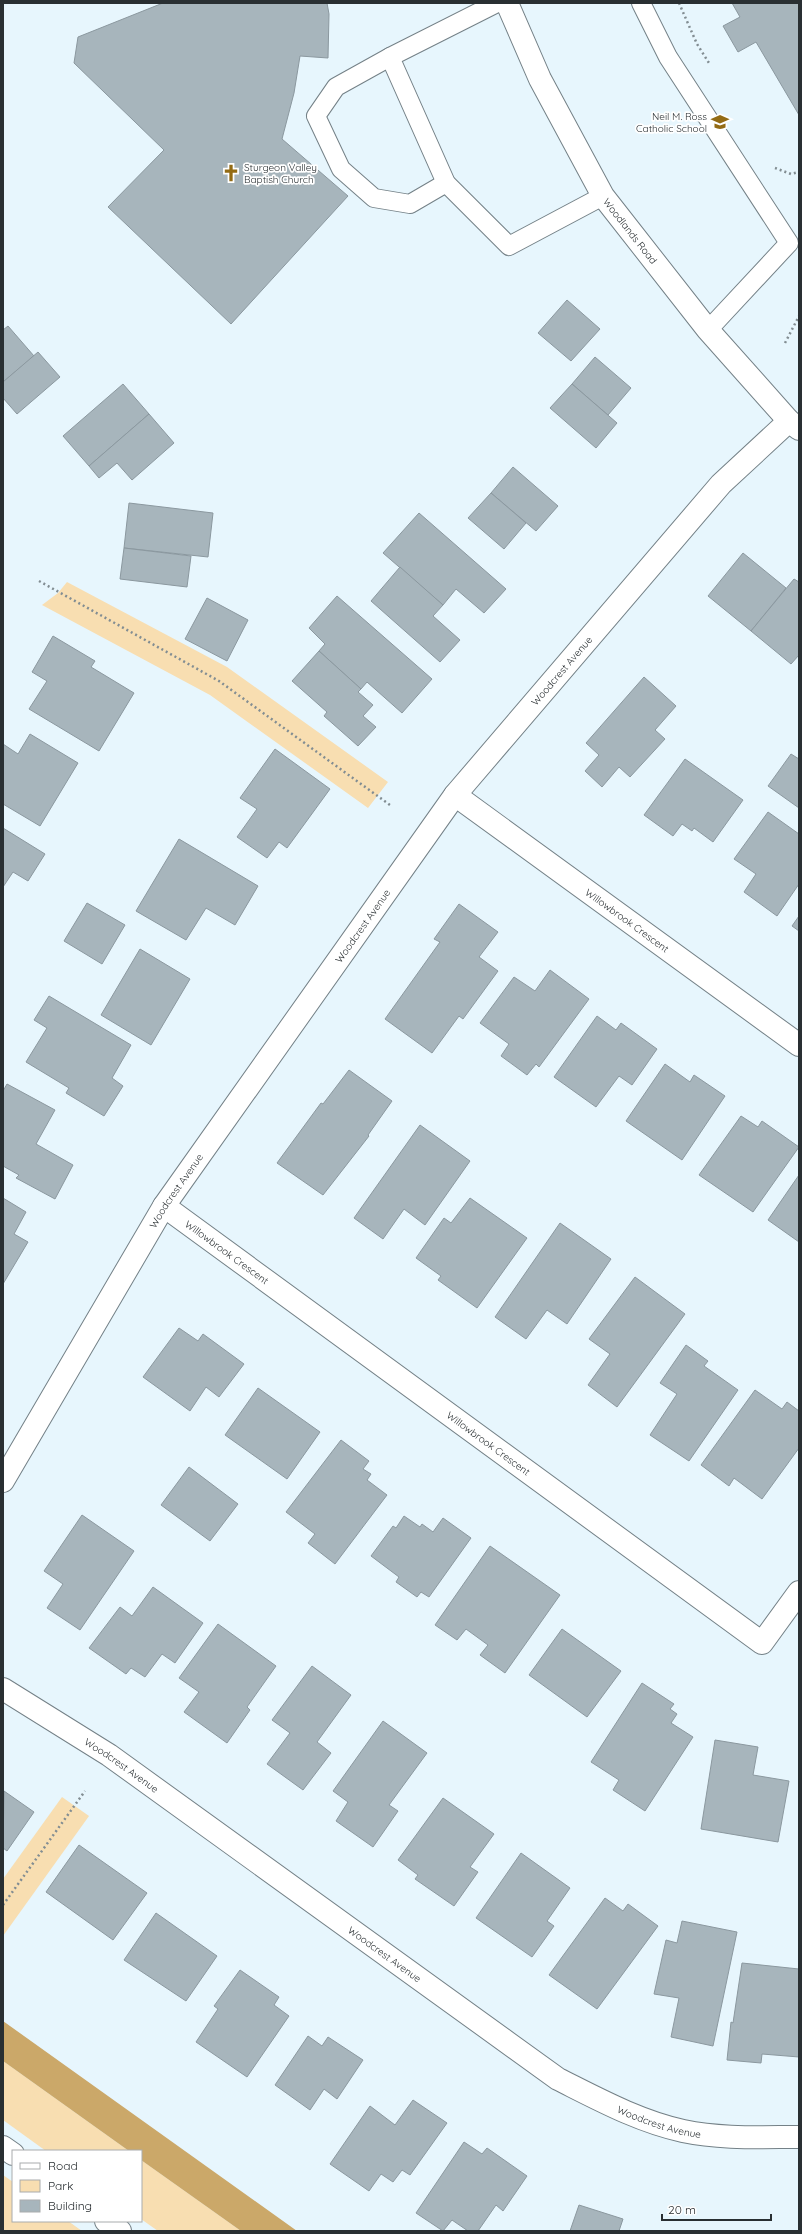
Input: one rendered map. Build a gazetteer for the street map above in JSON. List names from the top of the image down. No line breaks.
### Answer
{"streets":{"street":["Woodlands Road","Woodcrest Avenue","Willowbrook Crescent"]},"crossings":[["Woodlands Road","Woodcrest Avenue"],["Woodcrest Avenue","Willowbrook Crescent"]],"places":{"school or university":["Neil M. Ross Catholic School"],"church":["Sturgeon Valley Baptish Church"]},"legend":["Road","Park","Building"],"scale_bar":"20 m"}
